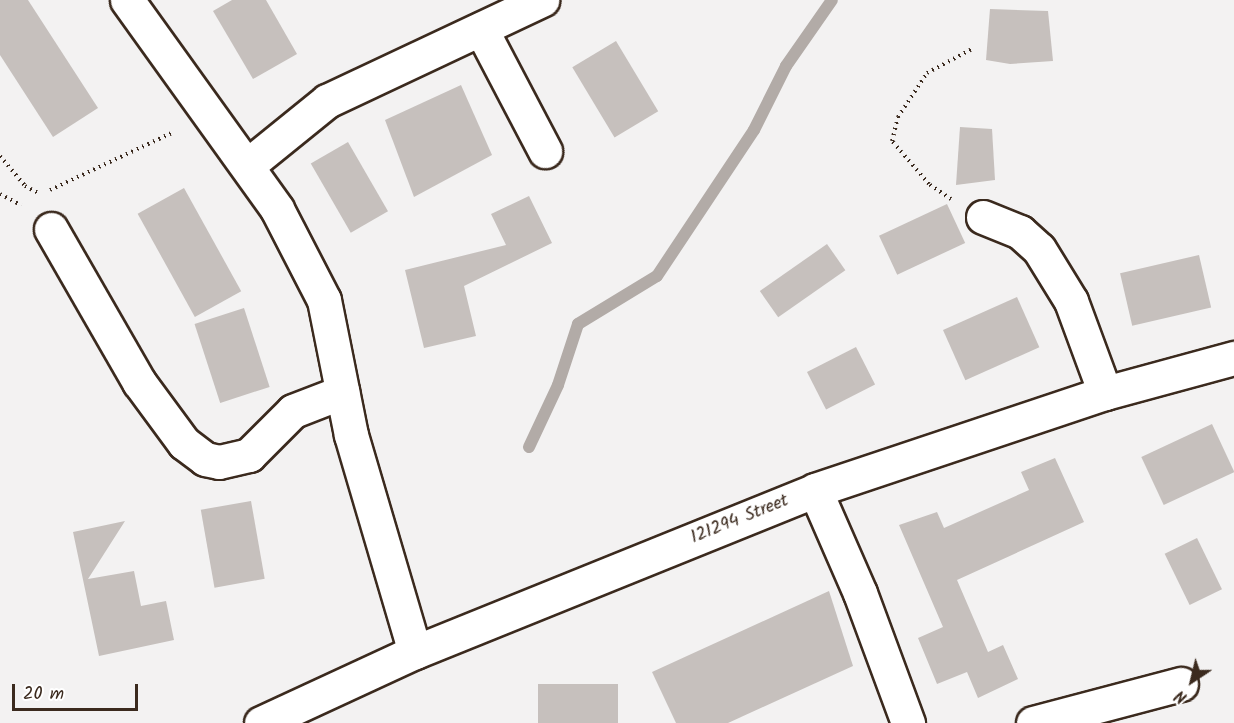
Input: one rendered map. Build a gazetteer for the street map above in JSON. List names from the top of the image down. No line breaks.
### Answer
{"streets":{"street":["121294 Street"]},"scale_bar":"20 m","north":"bottom left"}
